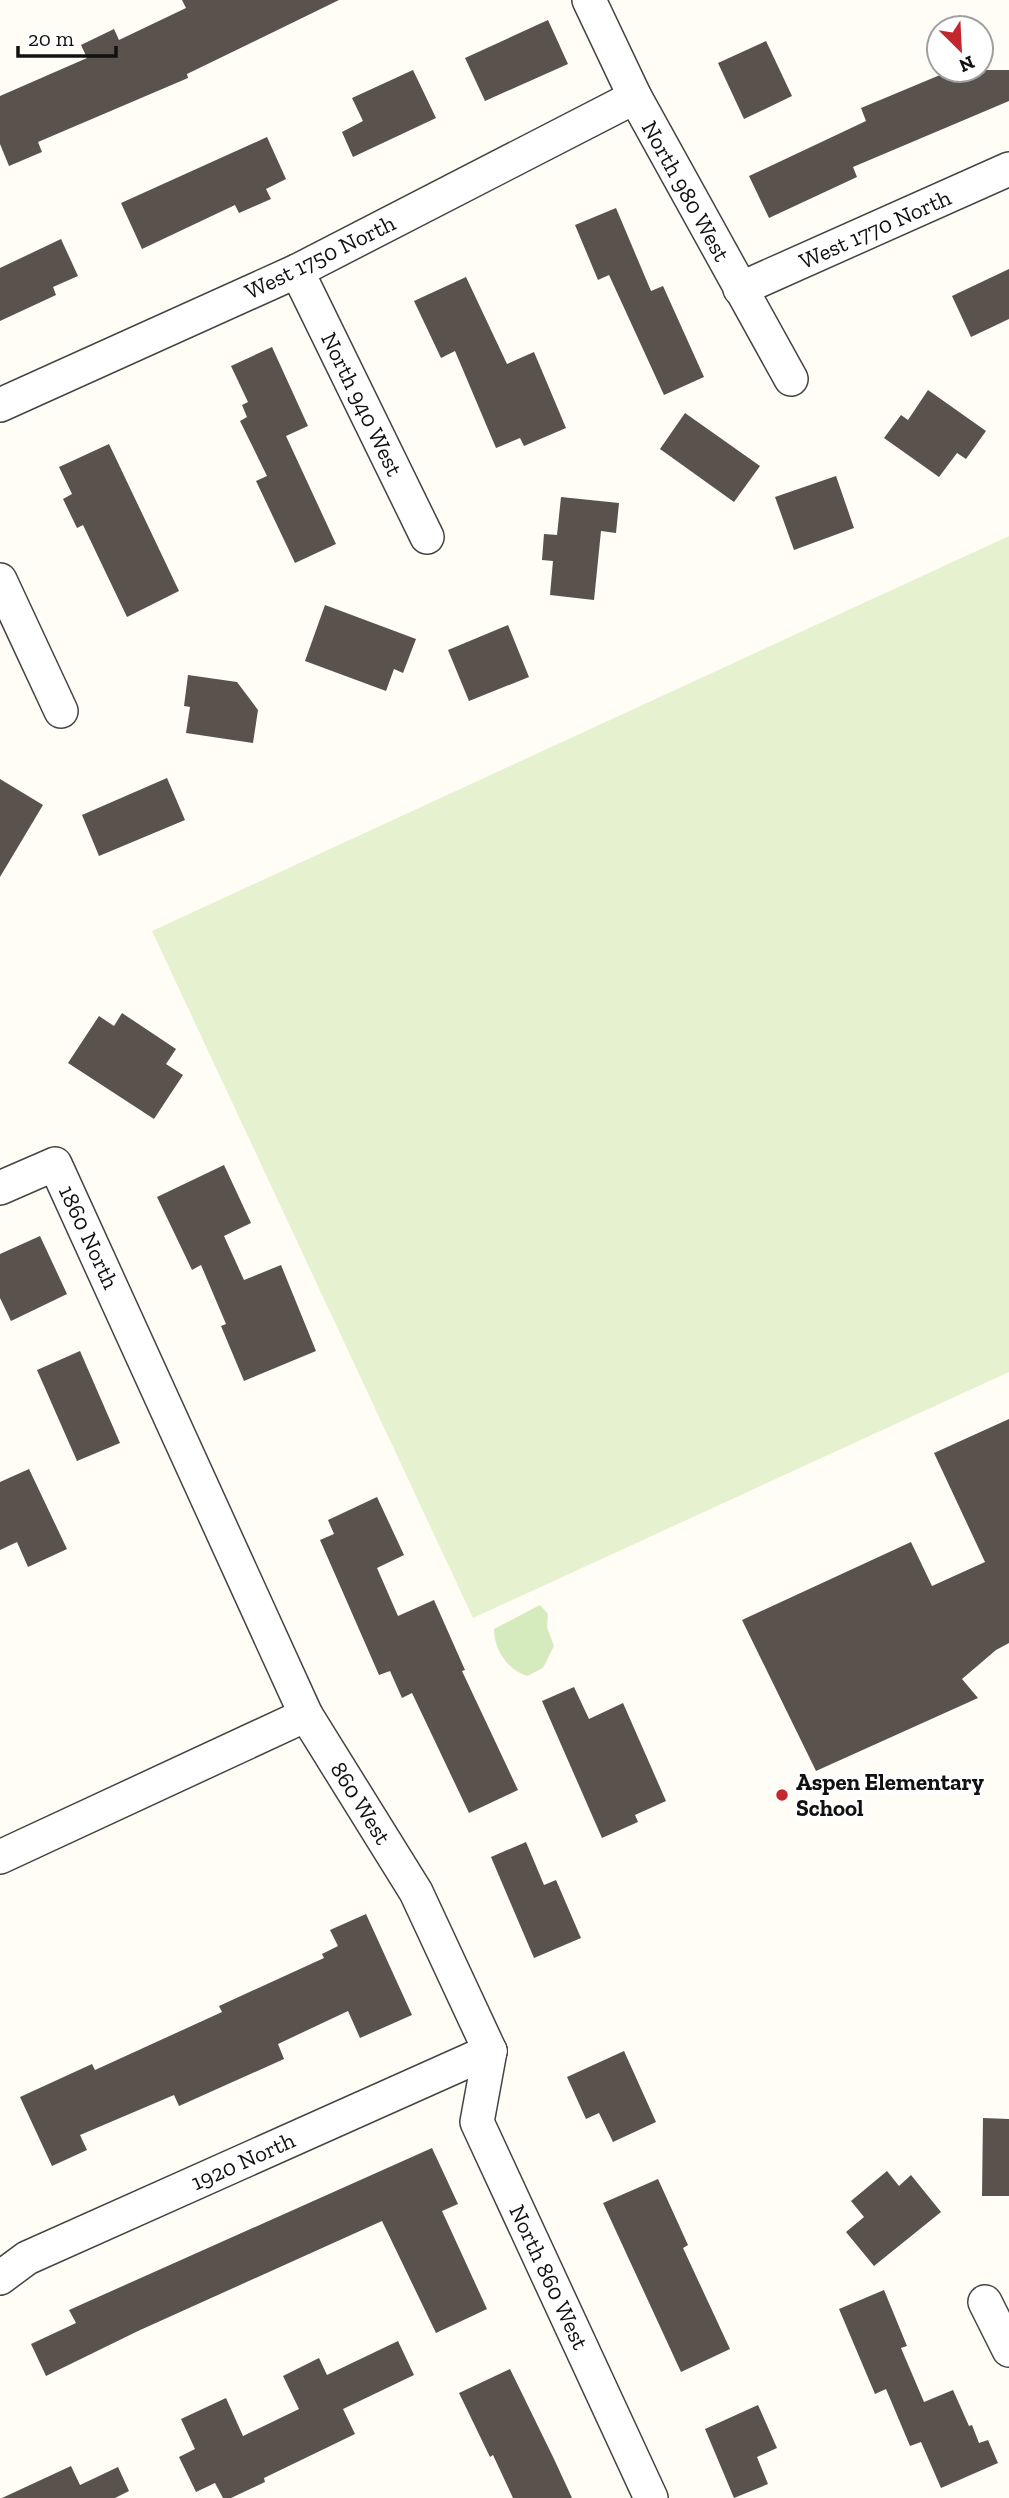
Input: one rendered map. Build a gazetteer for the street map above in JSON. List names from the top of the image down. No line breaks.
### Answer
{"streets":{"street":["North 980 West","West 1770 North","West 1750 North","North 940 West","1860 North","860 West","1920 North","North 860 West"]},"crossings":[["North 980 West","West 1770 North"],["North 980 West","West 1750 North"],["West 1750 North","North 940 West"],["1860 North","860 West"],["860 West","1920 North"],["860 West","North 860 West"],["1920 North","North 860 West"]],"places":["Aspen Elementary School"],"scale_bar":"20 m","north":"bottom right"}
